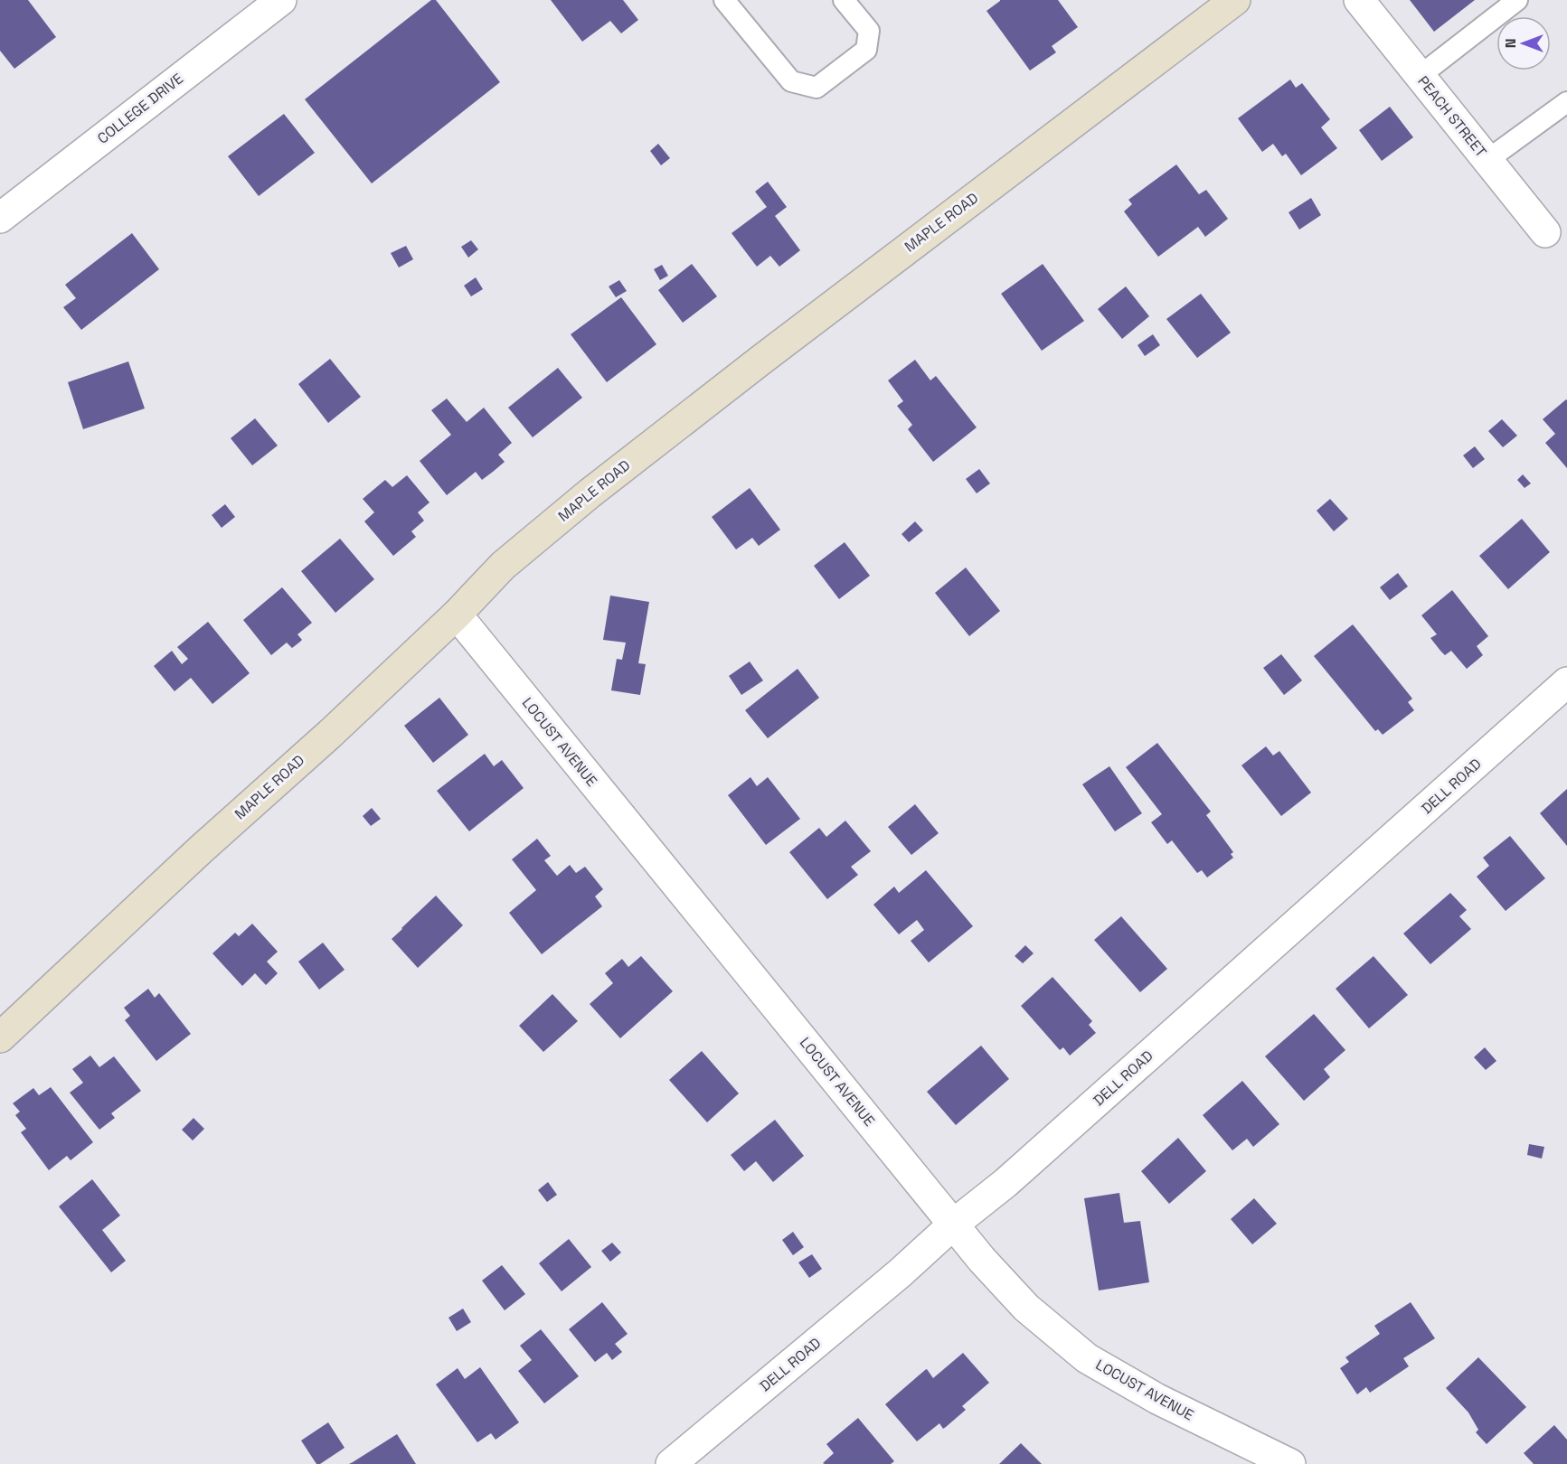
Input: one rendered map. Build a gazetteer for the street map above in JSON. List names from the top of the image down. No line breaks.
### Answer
{"streets":{"street":["COLLEGE DRIVE","PEACH STREET","MAPLE ROAD","LOCUST AVENUE","DELL ROAD"]},"crossings":[["MAPLE ROAD","LOCUST AVENUE"],["LOCUST AVENUE","DELL ROAD"]],"north":"left"}
